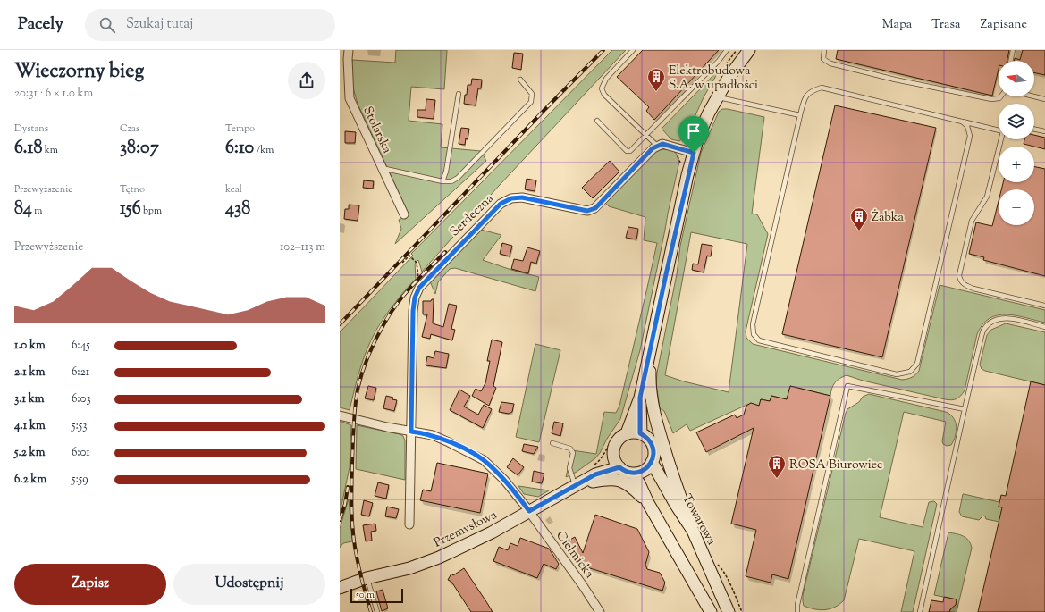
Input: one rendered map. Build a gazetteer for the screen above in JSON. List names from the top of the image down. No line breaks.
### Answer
{"streets":{"street":["Stolarska","Serdeczna","Towarowa","Przemysłowa","Cielmicka"]},"crossings":[["Serdeczna","Cielmicka"],["Towarowa","Przemysłowa"],["Przemysłowa","Cielmicka"]],"places":{"building":["Elektrobudowa S.A. w upadłości","Żabka","ROSA Biurowiec"]},"scale_bar":"50 m","north":"left","page":{"header":"Pacely","search":"Szukaj tutaj","nav":["Mapa","Trasa","Zapisane"],"heading":["Wieczorny bieg","20:31 · 6 × 1.0 km"],"map_buttons":["+","−"],"stats":[["Dystans","6.18 km"],["Czas","38:07"],["Tempo","6:10 /km"],["Przewyższenie","84 m"],["Tętno","156 bpm"],["kcal","438"]],"chart":["Przewyższenie","102–113 m"],"list":[{"name":"1.0 km","note":"6:45"},{"name":"2.1 km","note":"6:21"},{"name":"3.1 km","note":"6:03"},{"name":"4.1 km","note":"5:53"},{"name":"5.2 km","note":"6:01"},{"name":"6.2 km","note":"5:59"}],"buttons":["Zapisz","Udostępnij"],"scale":"50 m"}}
